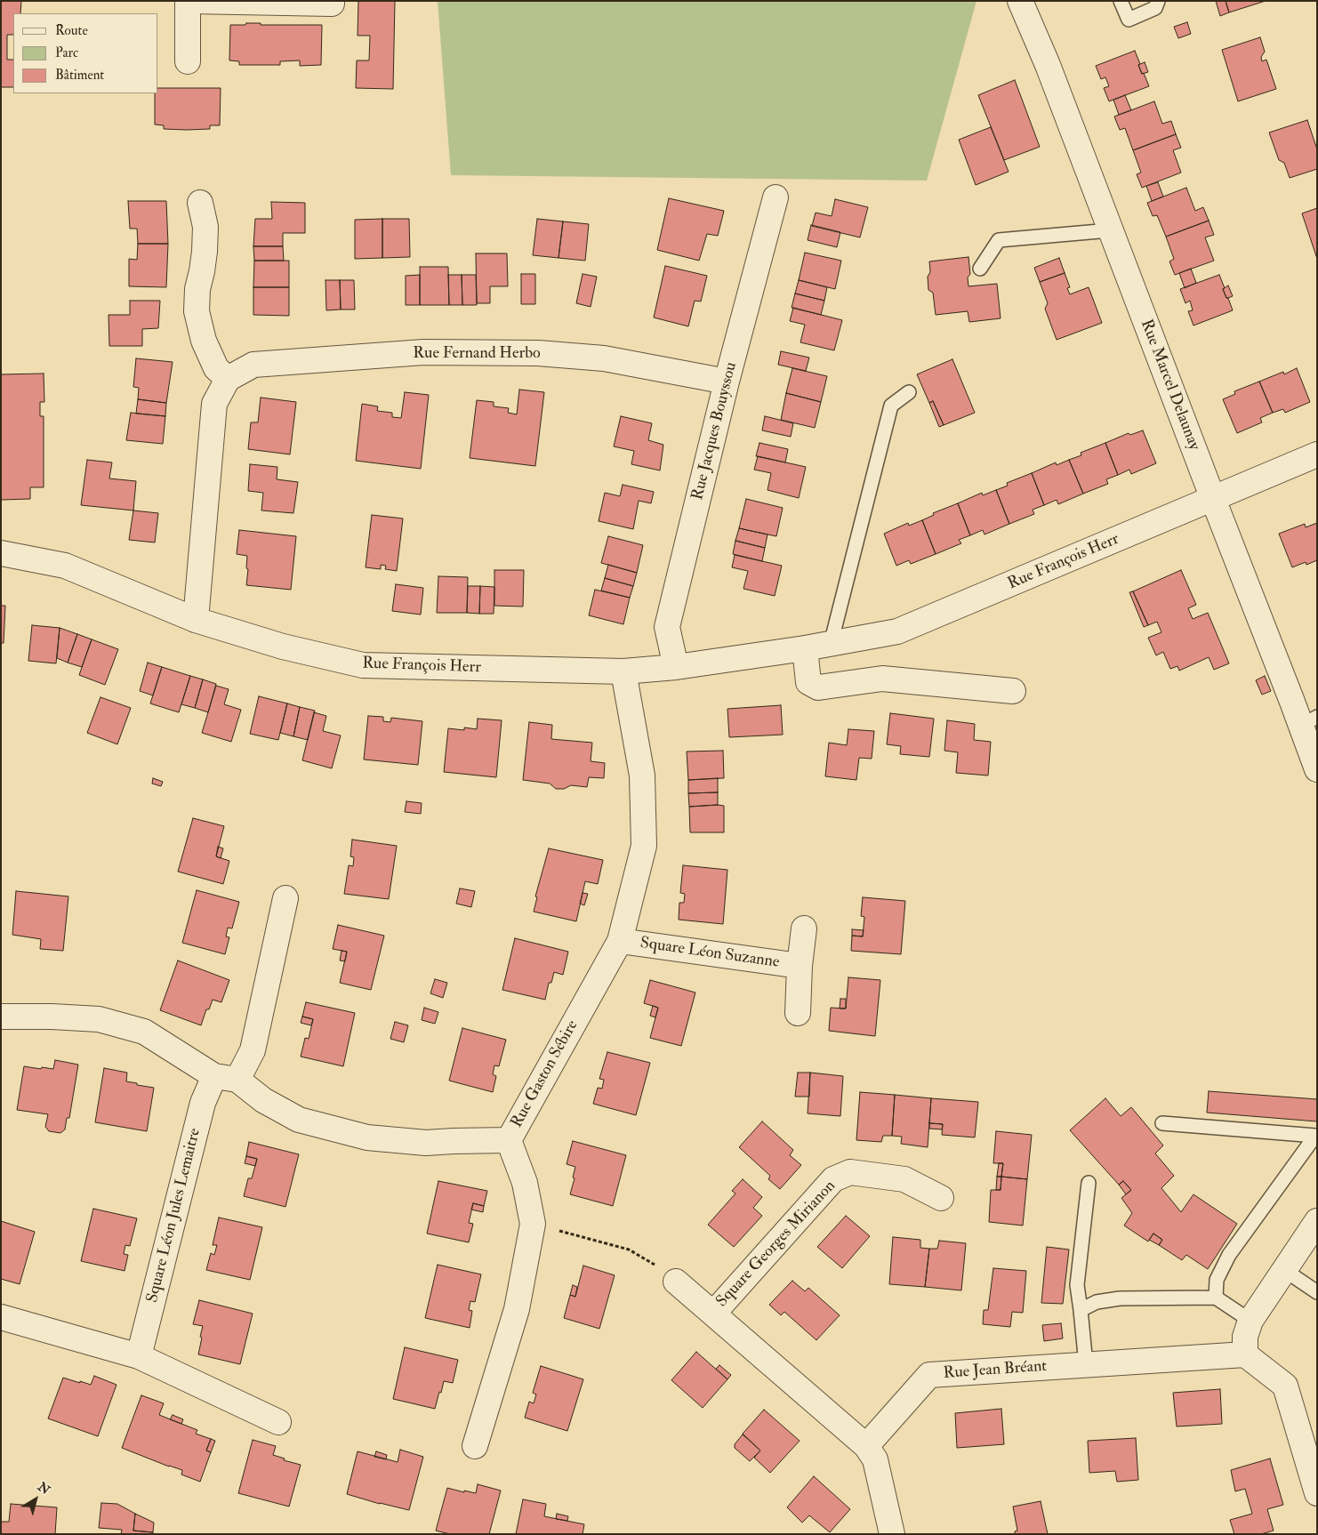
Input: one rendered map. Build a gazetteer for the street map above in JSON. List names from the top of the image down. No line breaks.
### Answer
{"streets":{"street":["Rue Fernand Herbo","Rue Marcel Delaunay","Rue Jacques Bouyssou","Rue François Herr","Square Léon Suzanne","Rue Gaston Sébire","Square Léon Jules Lemaitre","Square Georges Mirianon","Rue Jean Bréant"]},"crossings":[["Rue Fernand Herbo","Rue Jacques Bouyssou"],["Rue Marcel Delaunay","Rue François Herr"],["Rue Jacques Bouyssou","Rue François Herr"],["Rue François Herr","Rue Gaston Sébire"],["Square Léon Suzanne","Rue Gaston Sébire"],["Rue Gaston Sébire","Square Léon Jules Lemaitre"]],"legend":["Route","Parc","Bâtiment"],"north":"top right"}
